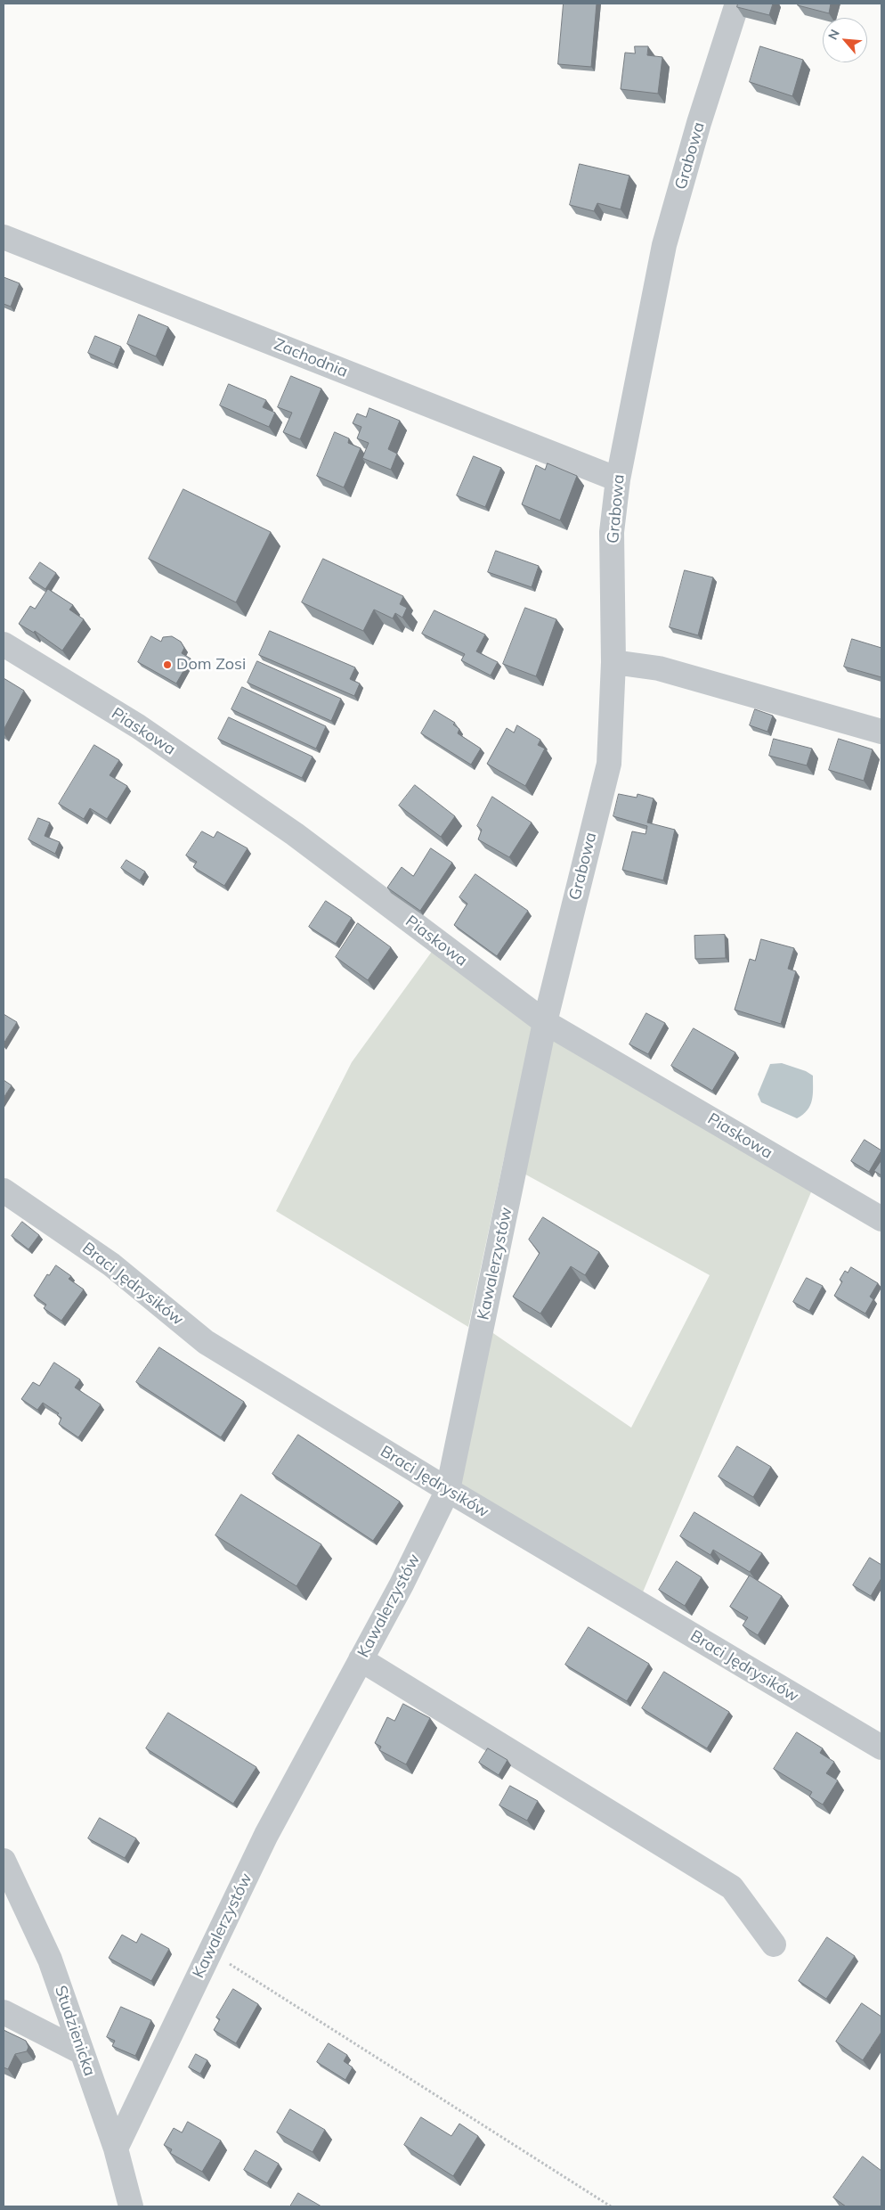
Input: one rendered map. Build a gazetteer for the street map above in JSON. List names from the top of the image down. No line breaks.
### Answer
{"streets":{"street":["Grabowa","Zachodnia","Piaskowa","Kawalerzystów","Braci Jędrysików","Studzienicka"]},"crossings":[["Grabowa","Zachodnia"],["Grabowa","Piaskowa"],["Grabowa","Kawalerzystów"],["Piaskowa","Kawalerzystów"],["Kawalerzystów","Braci Jędrysików"],["Kawalerzystów","Studzienicka"]],"places":["Dom Zosi"],"north":"top left"}
